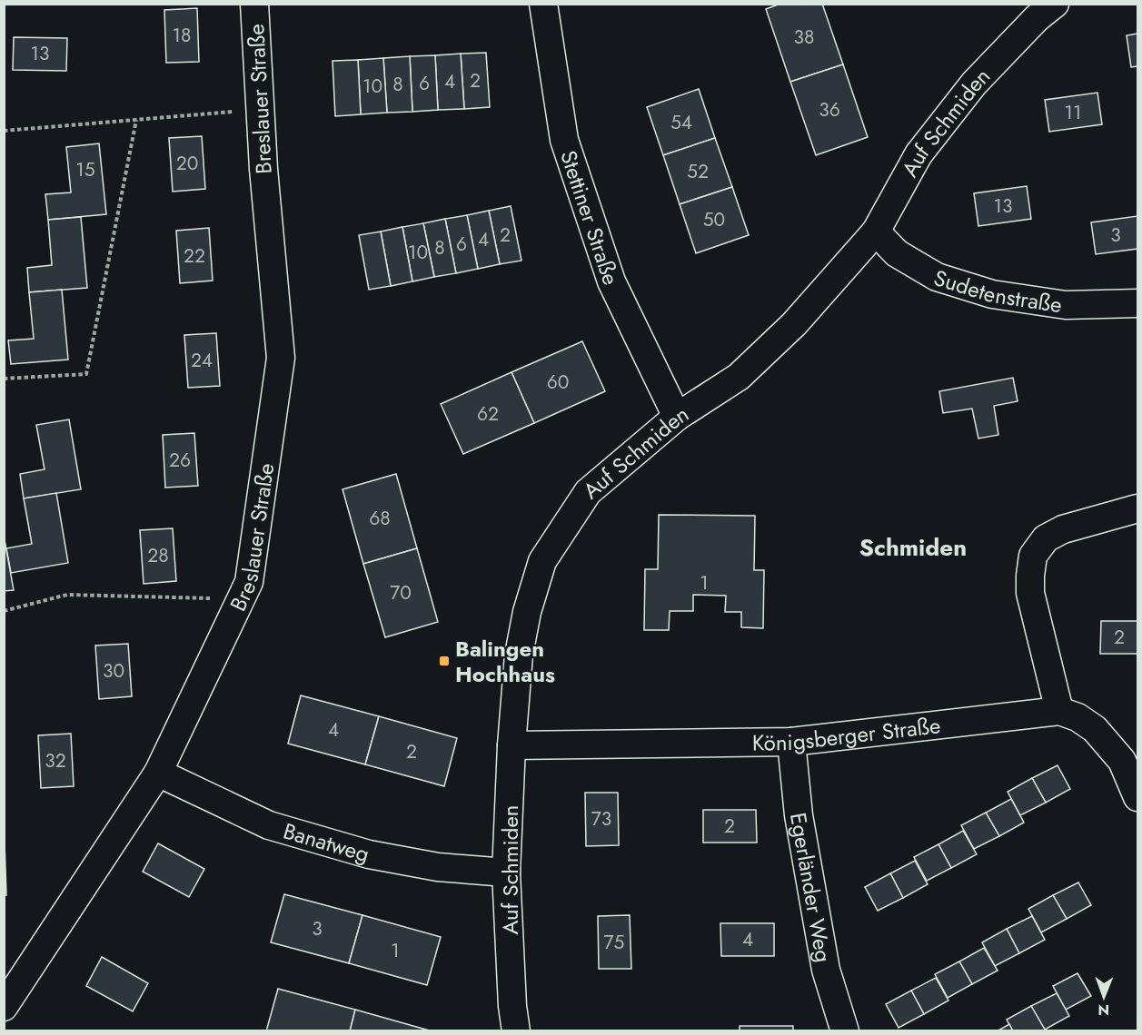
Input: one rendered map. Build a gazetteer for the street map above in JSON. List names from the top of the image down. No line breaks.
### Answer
{"streets":{"street":["Breslauer Straße","Auf Schmiden","Stettiner Straße","Sudetenstraße","Königsberger Straße","Banatweg","Egerländer Weg"]},"crossings":[["Breslauer Straße","Banatweg"],["Auf Schmiden","Stettiner Straße"],["Auf Schmiden","Sudetenstraße"],["Auf Schmiden","Königsberger Straße"],["Auf Schmiden","Banatweg"],["Königsberger Straße","Egerländer Weg"]],"districts":["Schmiden"],"places":{"transit":["Balingen Hochhaus"]},"house_numbers":["18","38","13","2","4","6","8","10","36","11","54","20","15","52","13","50","2","3","4","6","8","10","22","24","60","62","26","68","28","1","70","2","30","4","2","32","73","2","3","4","75","1"],"north":"bottom"}
